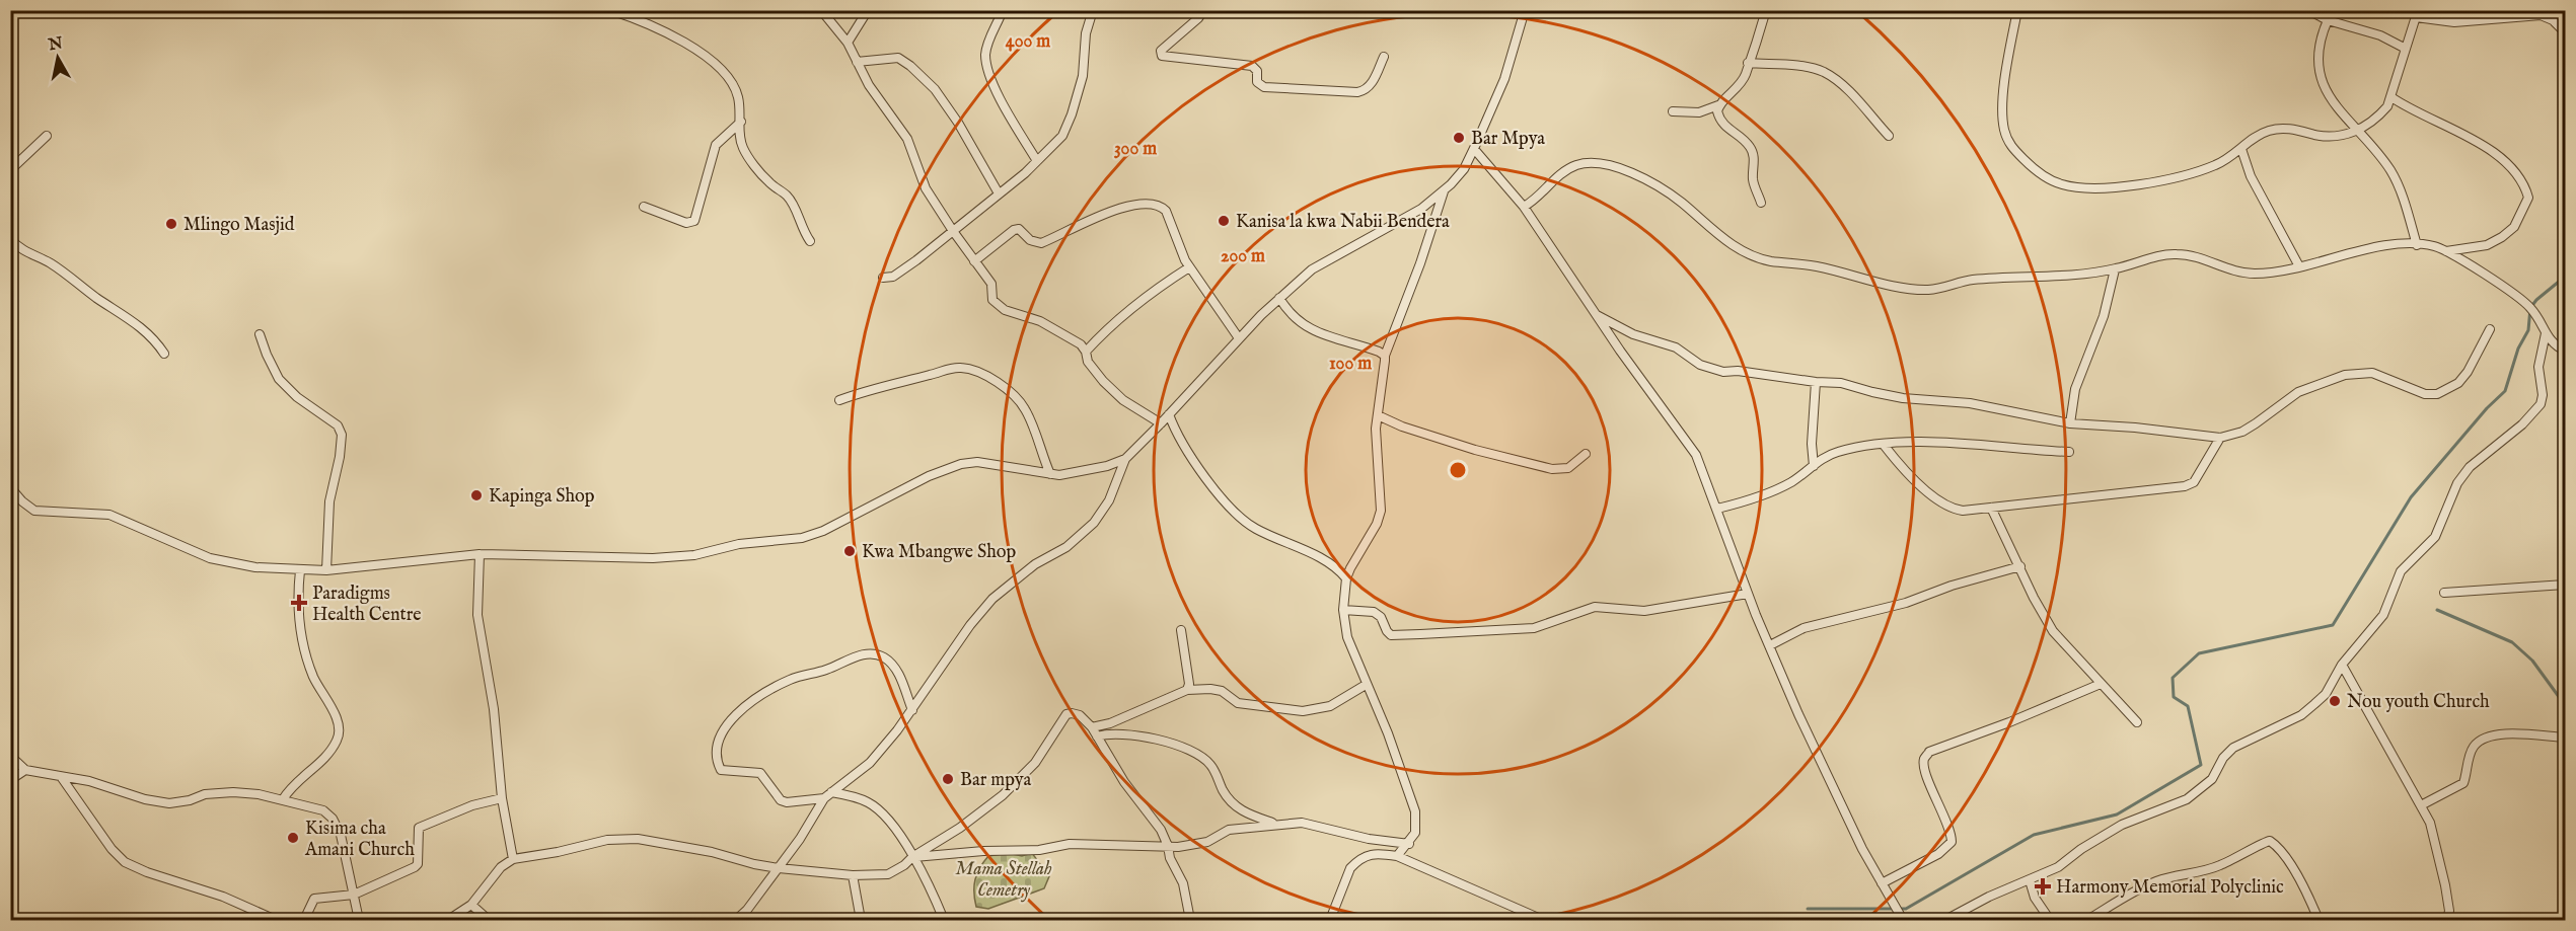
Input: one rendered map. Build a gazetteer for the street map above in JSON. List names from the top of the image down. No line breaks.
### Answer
{"parks":["Mama Stellah Cemetry"],"places":{"other":["Bar Mpya","Kanisa la kwa Nabii Bendera","Mlingo Masjid","Kapinga Shop","Kwa Mbangwe Shop","Nou youth Church","Bar mpya","Kisima cha Amani Church"],"health":["Paradigms Health Centre","Harmony Memorial Polyclinic"]},"north":"top","rings":["400 m","300 m","200 m","100 m"]}
